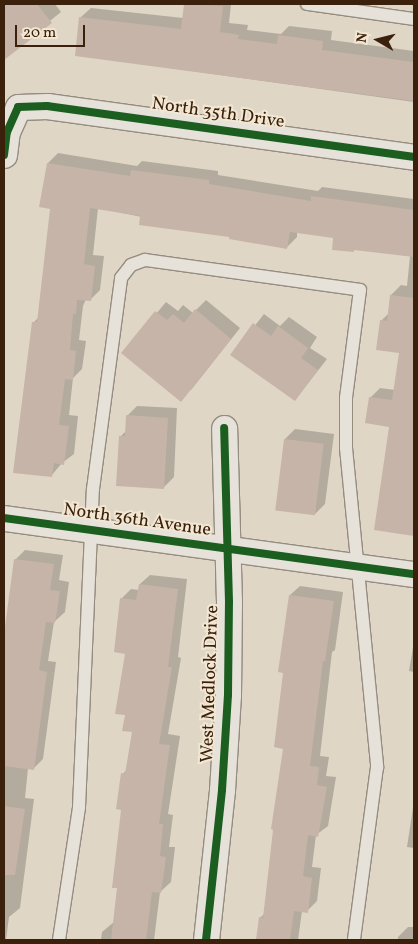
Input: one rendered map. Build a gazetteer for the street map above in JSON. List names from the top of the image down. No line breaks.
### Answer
{"streets":{"street":["North 35th Drive","North 36th Avenue","West Medlock Drive"]},"crossings":[["North 36th Avenue","West Medlock Drive"]],"scale_bar":"20 m","north":"left"}
